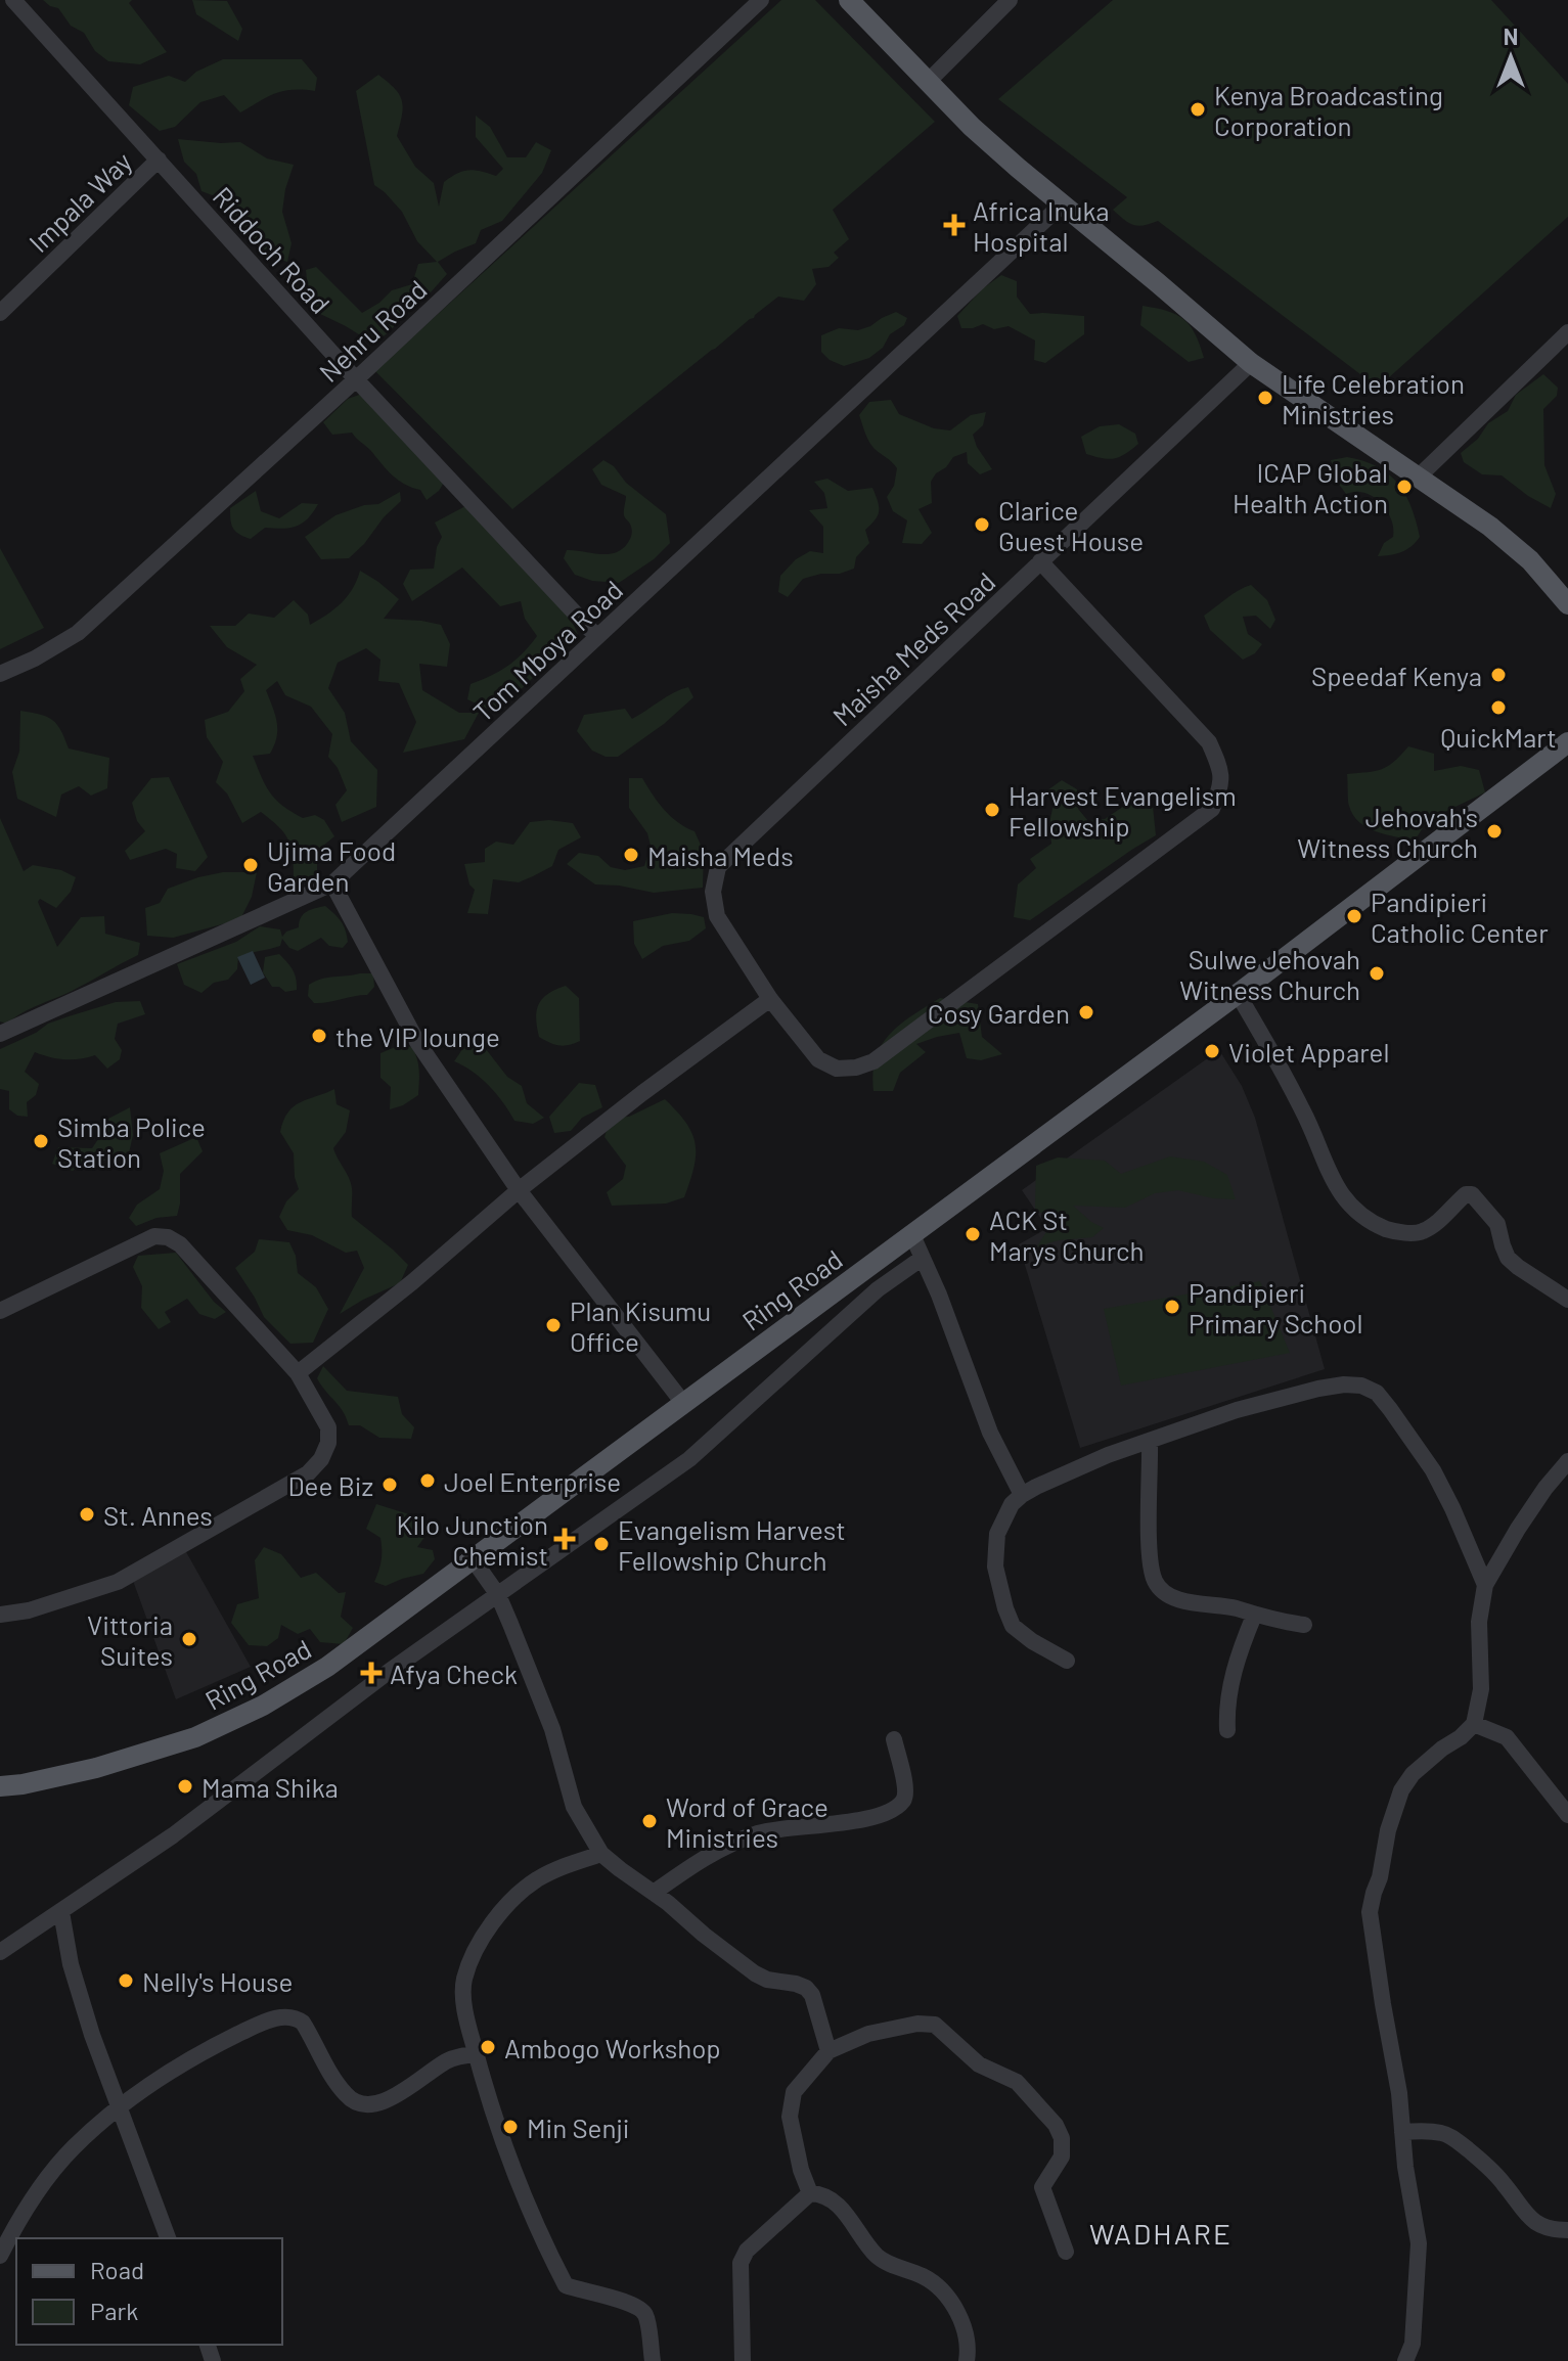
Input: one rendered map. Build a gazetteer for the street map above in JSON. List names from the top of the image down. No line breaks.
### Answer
{"streets":{"main road":["Ring Road"],"street":["Impala Way","Riddoch Road","Nehru Road","Maisha Meds Road","Tom Mboya Road"]},"crossings":[["Impala Way","Riddoch Road"],["Riddoch Road","Nehru Road"],["Riddoch Road","Tom Mboya Road"]],"districts":["WADHARE"],"places":{"other":["Kenya Broadcasting Corporation","Life Celebration Ministries","ICAP Global Health Action","Clarice Guest House","Speedaf Kenya","QuickMart","Harvest Evangelism Fellowship","Jehovah's Witness Church","Maisha Meds","Ujima Food Garden","Pandipieri Catholic Center","Sulwe Jehovah Witness Church","Cosy Garden","the VIP lounge","Violet Apparel","Simba Police Station","ACK St Marys Church","Pandipieri Primary School","Plan Kisumu Office","Joel Enterprise","Dee Biz","St. Annes","Evangelism Harvest Fellowship Church","Vittoria Suites","Mama Shika","Word of Grace Ministries","Nelly's House","Ambogo Workshop","Min Senji"],"health":["Africa Inuka Hospital","Kilo Junction Chemist","Afya Check"]},"legend":["Road","Park"],"north":"top"}
